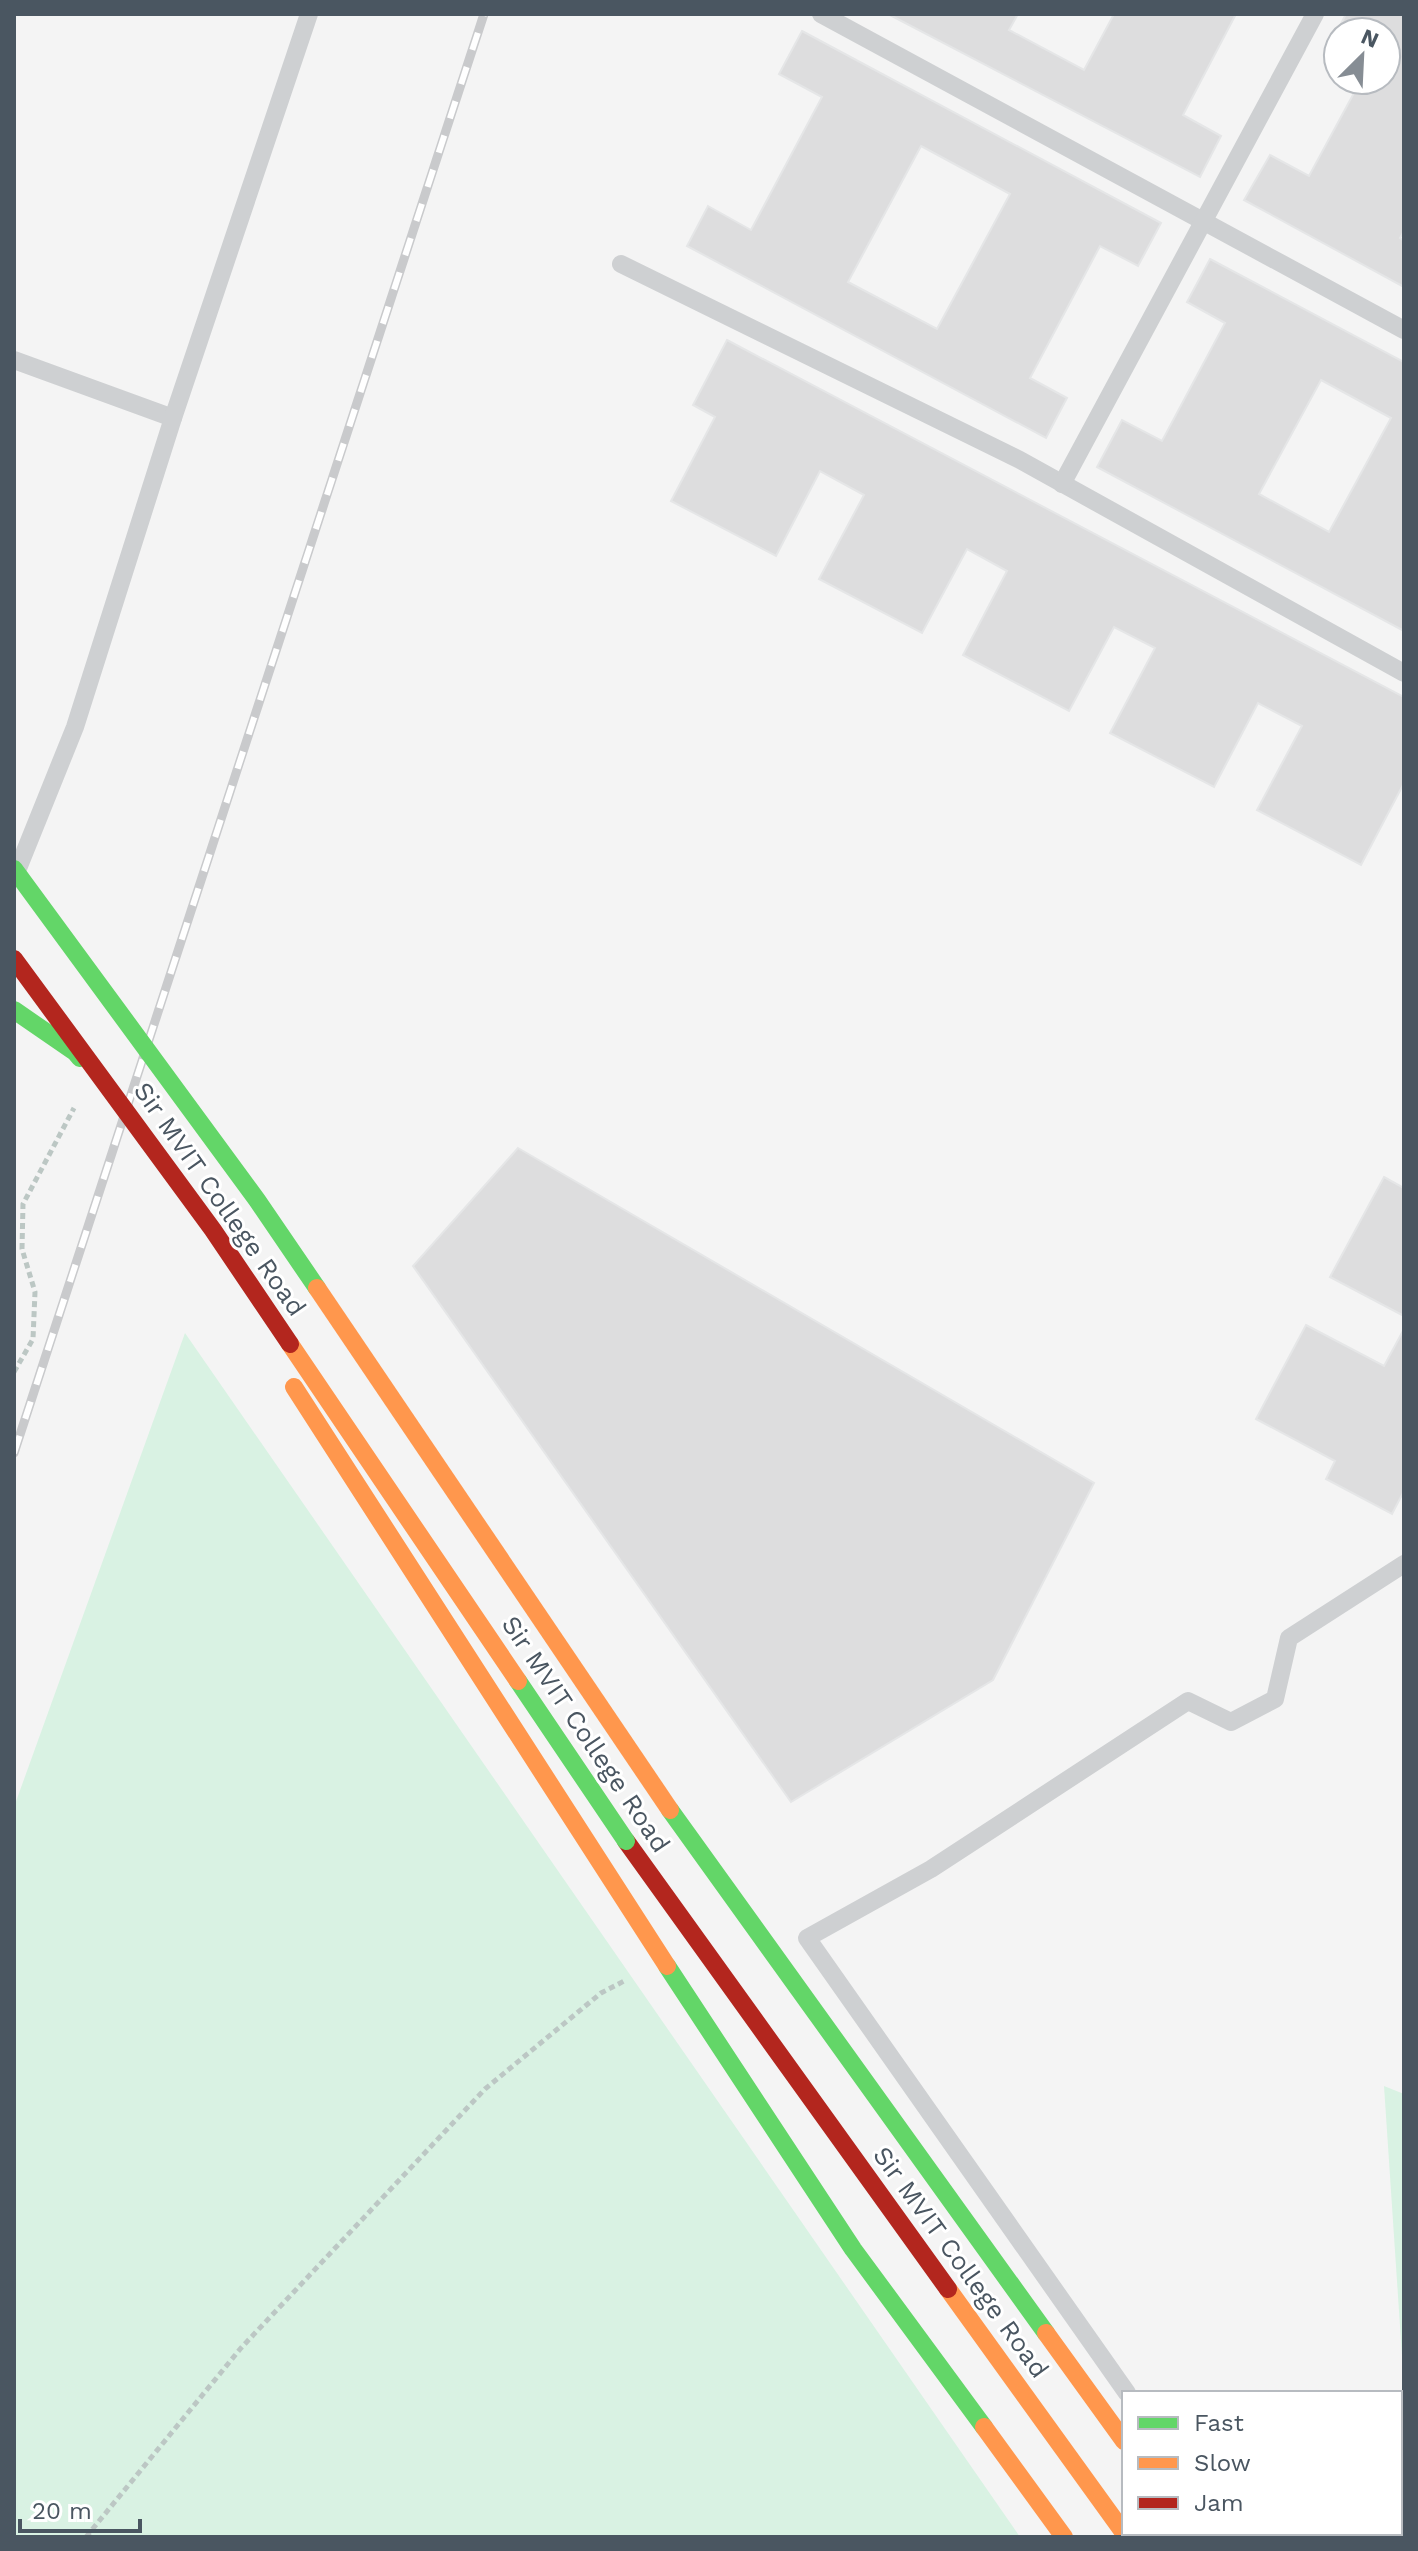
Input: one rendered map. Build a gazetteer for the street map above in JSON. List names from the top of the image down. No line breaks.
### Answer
{"streets":{"main road":["Sir MVIT College Road"]},"legend":["Fast","Slow","Jam"],"scale_bar":"20 m","north":"top right"}
